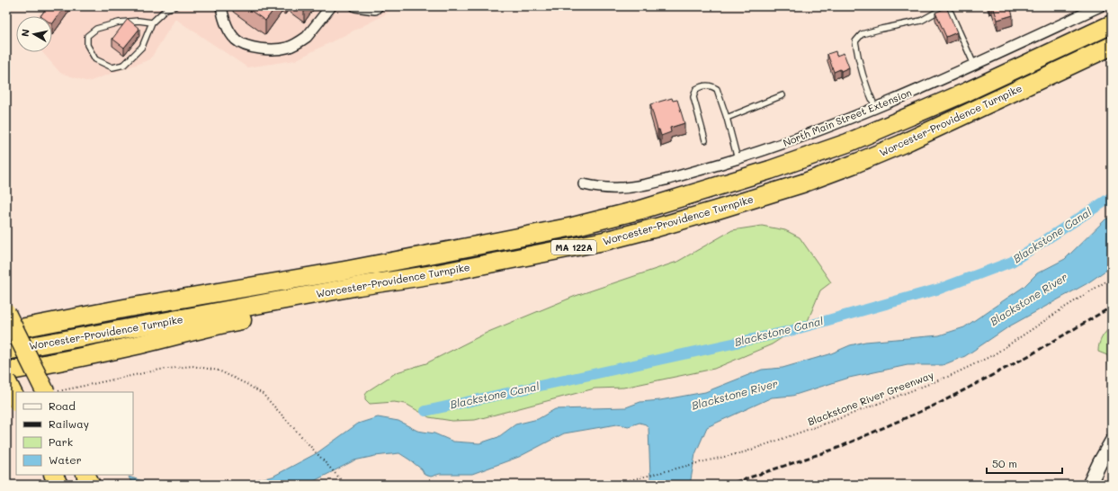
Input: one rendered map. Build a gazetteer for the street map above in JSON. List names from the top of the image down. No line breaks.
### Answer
{"streets":{"highway":["Worcester-Providence Turnpike","MA 122A"],"street":["North Main Street Extension"],"path":["Blackstone River Greenway"]},"water":["Blackstone Canal","Blackstone River"],"legend":["Road","Railway","Park","Water"],"scale_bar":"50 m","north":"left"}
